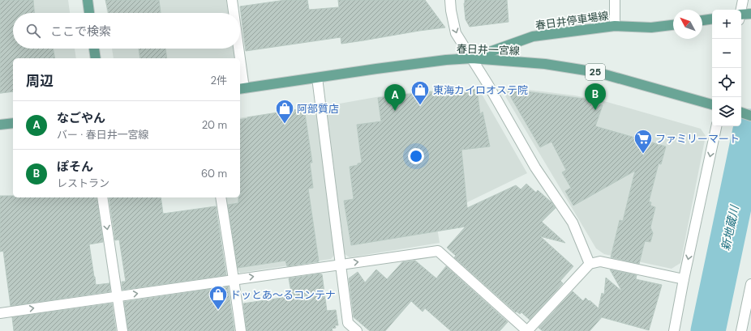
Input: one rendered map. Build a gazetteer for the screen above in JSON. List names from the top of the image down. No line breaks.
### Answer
{"streets":{"main road":["春日井停車場線","春日井一宮線","25"]},"crossings":[["春日井停車場線","春日井一宮線"]],"water":["新地蔵川"],"places":{"shop":["東海カイロオステ院","阿部質店","ドッとあ〜るコンテナ"],"supermarket":["ファミリーマート"]},"north":"top left","page":{"map_buttons":["+","−"],"search":"ここで検索","heading":["周辺","2件"],"pins":["B","A"],"list":[{"mark":"A","name":"なごやん","note":"バー · 春日井一宮線","value":"20 m"},{"mark":"B","name":"ぽそん","note":"レストラン","value":"60 m"}]}}
